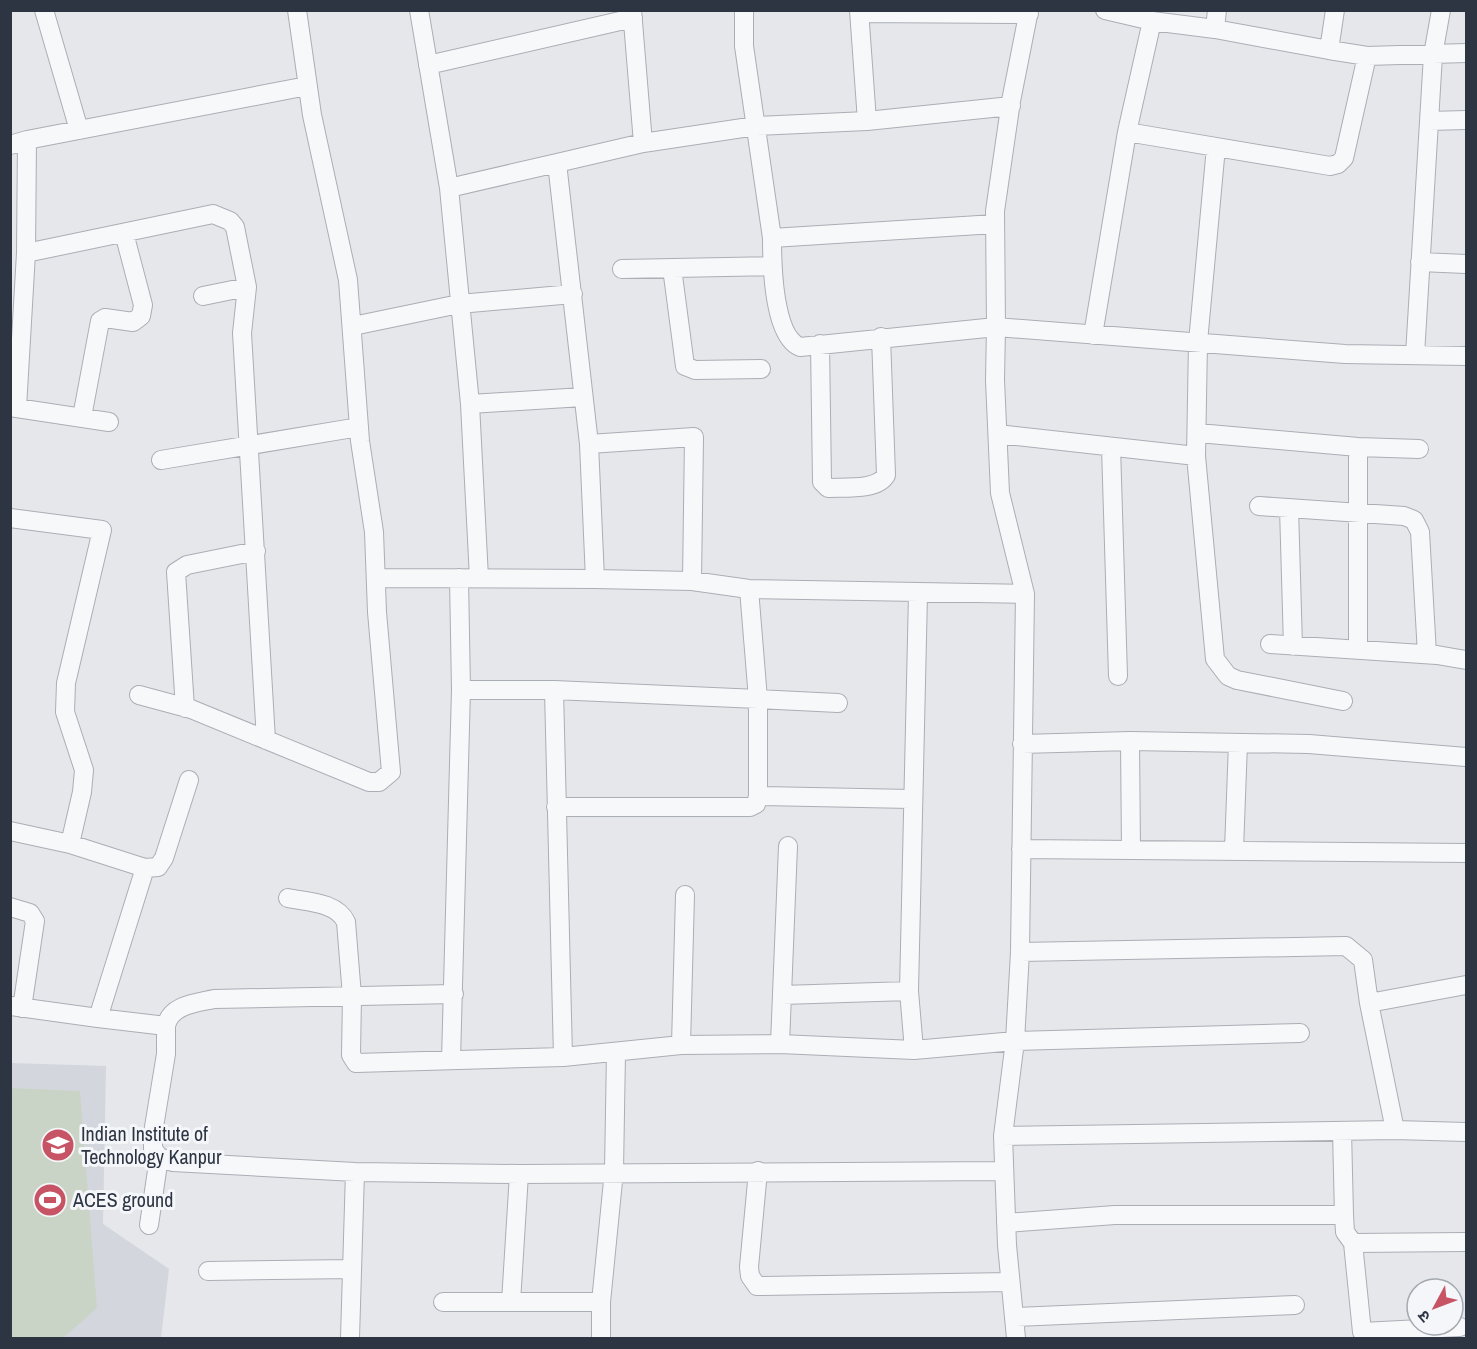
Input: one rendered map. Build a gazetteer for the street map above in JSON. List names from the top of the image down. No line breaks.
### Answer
{"places":{"school or university":["Indian Institute of Technology Kanpur"],"sports":["ACES ground"]},"north":"bottom left"}
